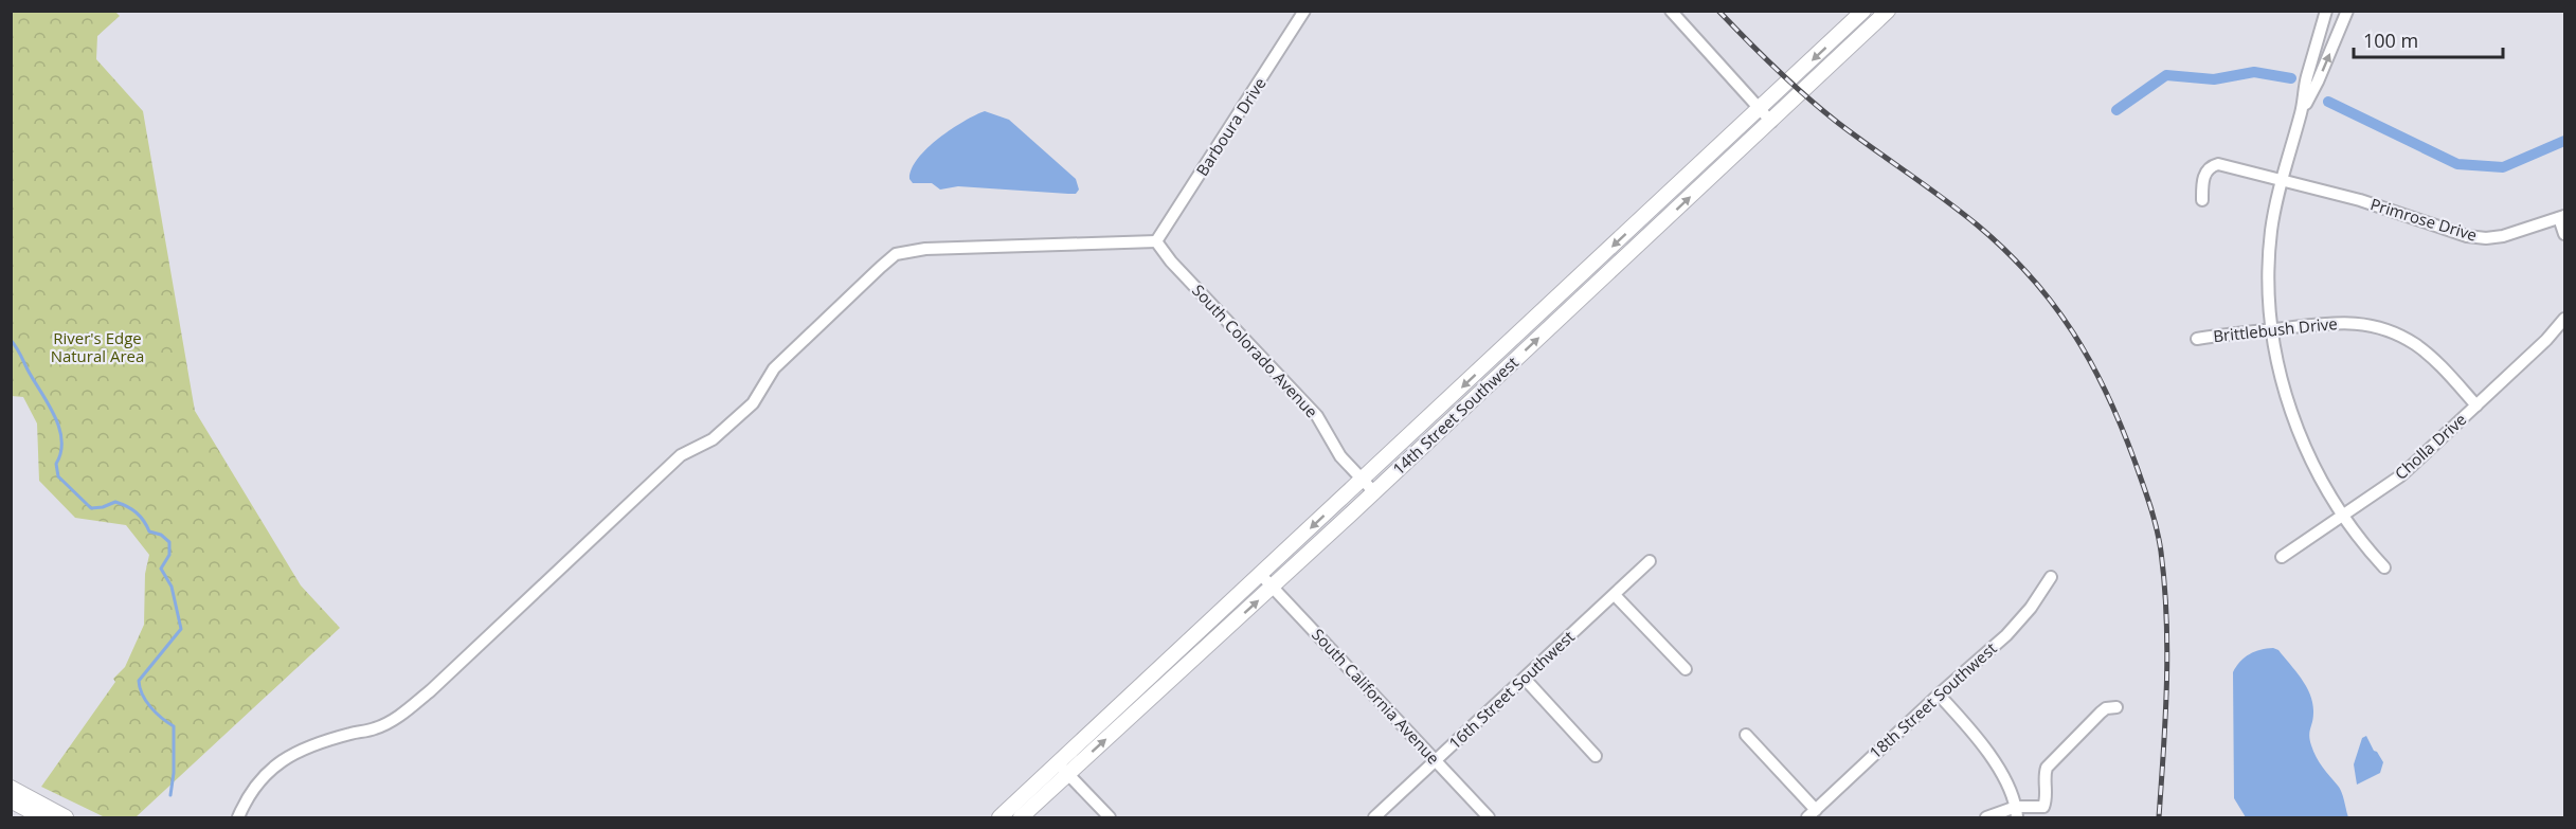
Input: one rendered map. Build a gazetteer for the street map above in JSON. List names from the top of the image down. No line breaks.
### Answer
{"streets":{"main road":["14th Street Southwest"],"street":["Barboura Drive","Primrose Drive","Brittlebush Drive","South Colorado Avenue","Cholla Drive","16th Street Southwest","South California Avenue","18th Street Southwest"]},"crossings":[["Barboura Drive","South Colorado Avenue"],["Brittlebush Drive","Cholla Drive"],["South Colorado Avenue","14th Street Southwest"],["14th Street Southwest","South California Avenue"],["16th Street Southwest","South California Avenue"]],"parks":["River's Edge Natural Area"],"scale_bar":"100 m"}
